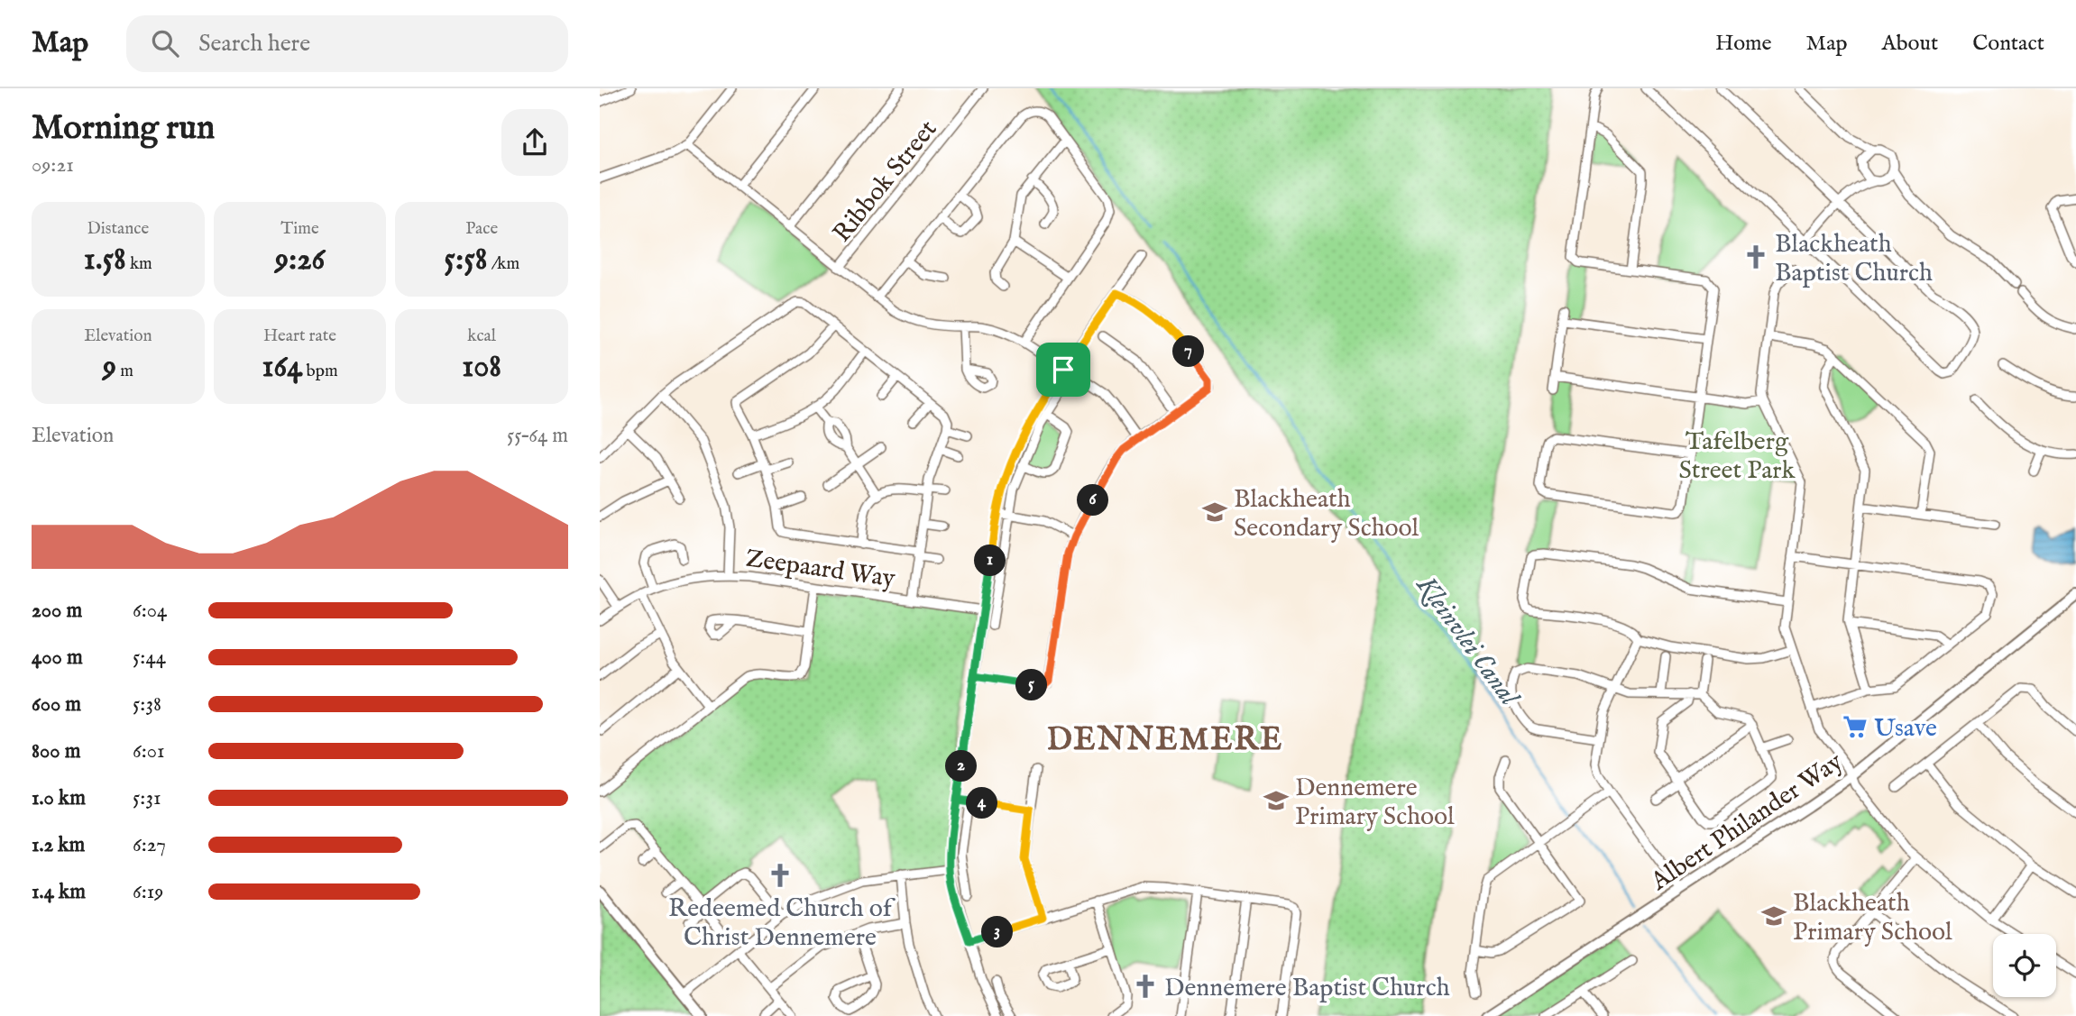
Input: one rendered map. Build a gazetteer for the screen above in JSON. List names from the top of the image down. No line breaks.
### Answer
{"streets":{"street":["Ribbok Street","Zeepaard Way","Albert Philander Way"]},"districts":["DENNEMERE"],"water":["Kleinvlei Canal"],"parks":["Tafelberg Street Park"],"places":{"church":["Blackheath Baptist Church","Redeemed Church of Christ Dennemere","Dennemere Baptist Church"],"school or university":["Blackheath Secondary School","Dennemere Primary School","Blackheath Primary School"],"supermarket":["Usave"]},"page":{"header":"Map","search":"Search here","nav":["Home","Map","About","Contact"],"heading":["Morning run","09:21"],"stats":[["Distance","1.58 km"],["Time","9:26"],["Pace","5:58 /km"],["Elevation","9 m"],["Heart rate","164 bpm"],["kcal","108"]],"pins":["7","6","1","5","2","4","3"],"chart":["Elevation","55–64 m"],"list":[{"name":"200 m","note":"6:04"},{"name":"400 m","note":"5:44"},{"name":"600 m","note":"5:38"},{"name":"800 m","note":"6:01"},{"name":"1.0 km","note":"5:31"},{"name":"1.2 km","note":"6:27"},{"name":"1.4 km","note":"6:19"}]}}
